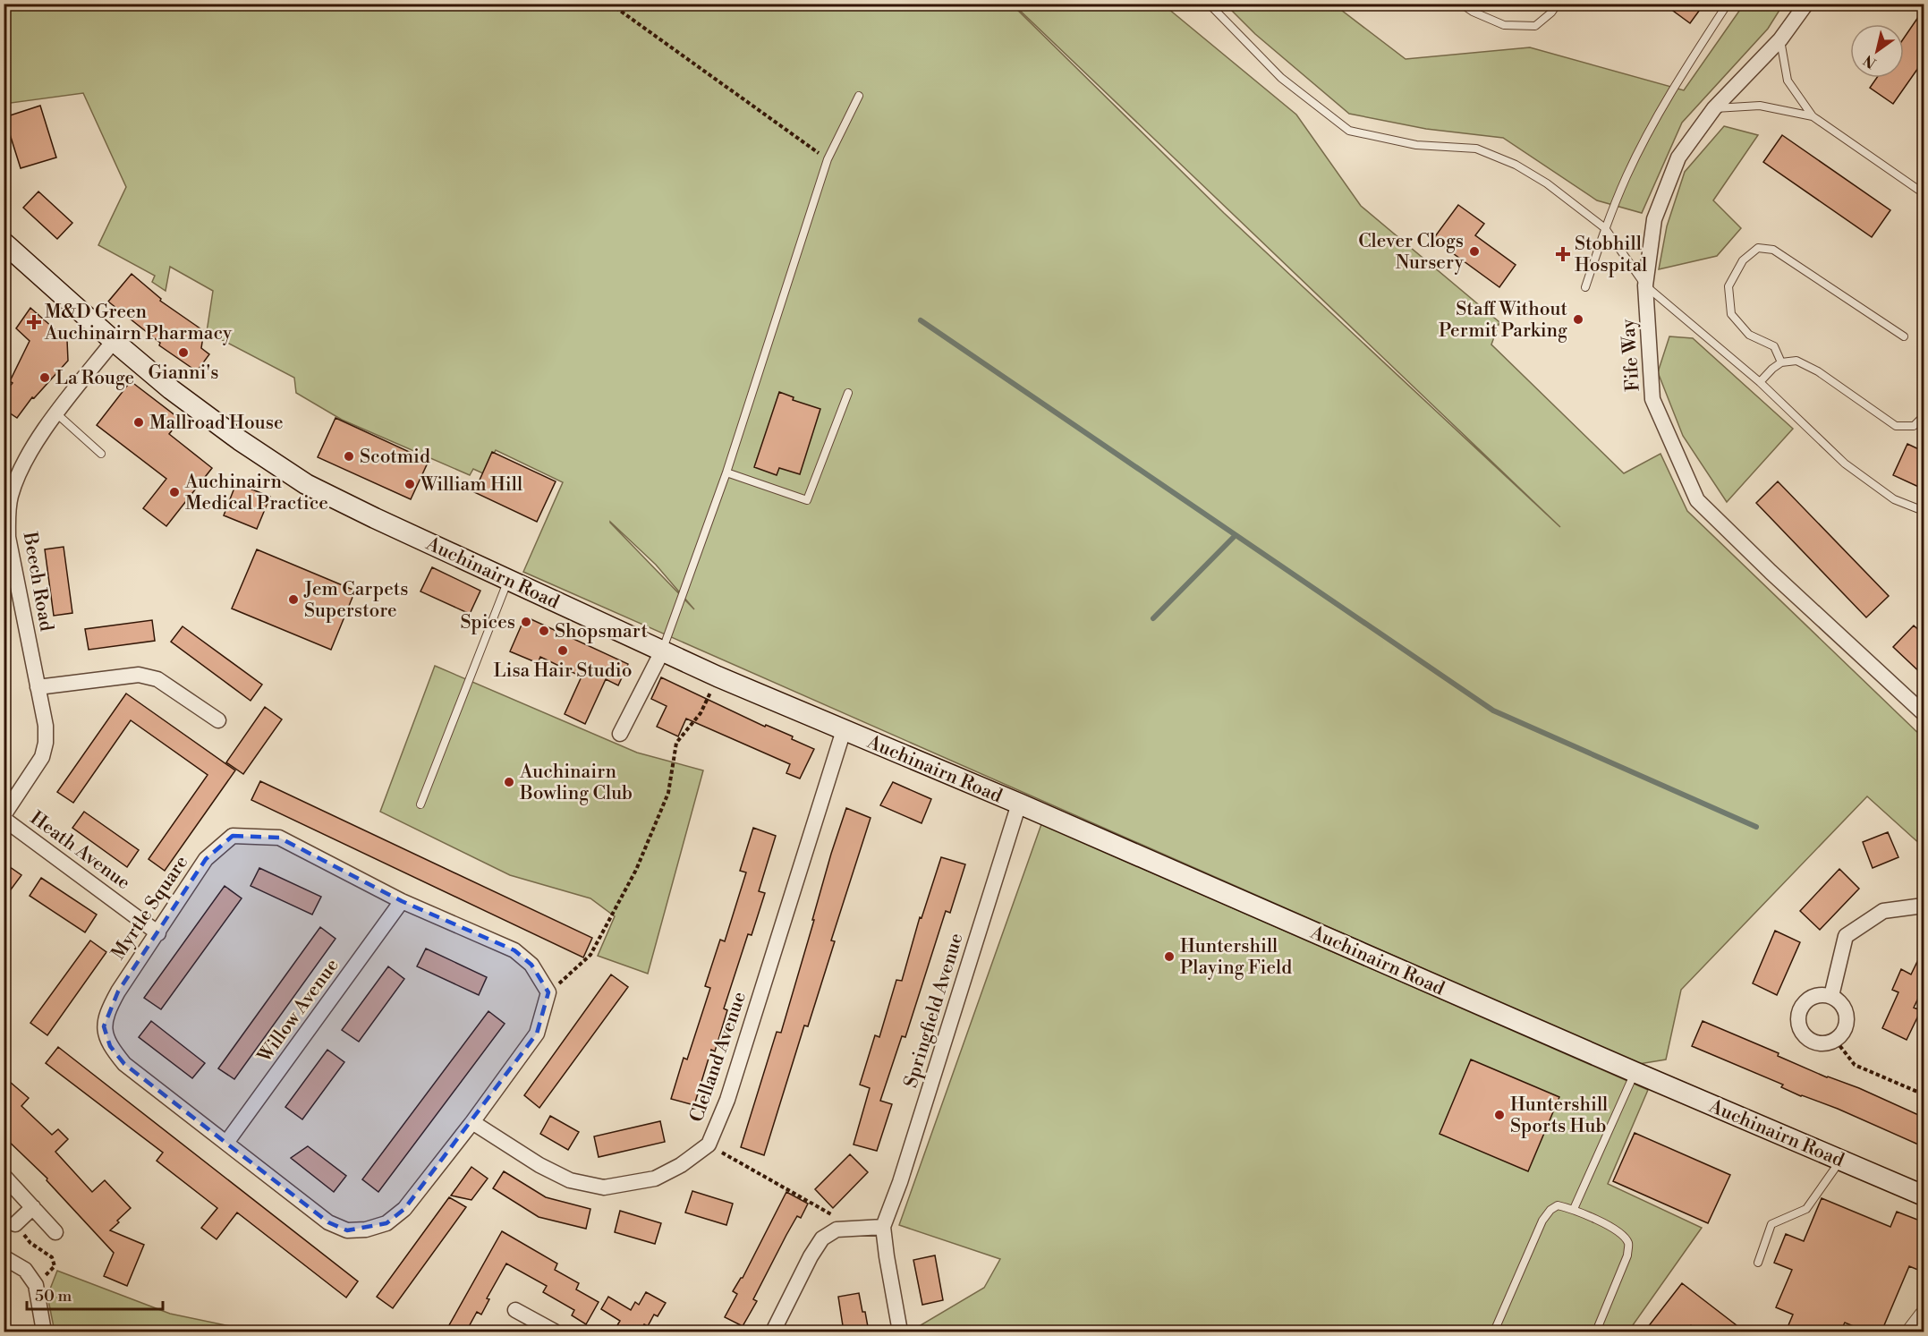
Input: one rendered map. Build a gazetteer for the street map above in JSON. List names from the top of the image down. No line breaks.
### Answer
{"streets":{"main road":["Auchinairn Road"],"street":["Fife Way","Beech Road","Heath Avenue","Myrtle Square","Willow Avenue","Springfield Avenue","Clelland Avenue"]},"crossings":[["Auchinairn Road","Beech Road"],["Auchinairn Road","Springfield Avenue"],["Auchinairn Road","Clelland Avenue"],["Beech Road","Heath Avenue"],["Heath Avenue","Myrtle Square"],["Myrtle Square","Willow Avenue"],["Myrtle Square","Clelland Avenue"]],"places":{"other":["Clever Clogs Nursery","Staff Without Permit Parking","Gianni's","La Rouge","Mallroad House","Scotmid","William Hill","Auchinairn Medical Practice","Jem Carpets Superstore","Spices","Shopsmart","Lisa Hair Studio","Auchinairn Bowling Club","Huntershill Playing Field","Huntershill Sports Hub"],"health":["Stobhill Hospital","M&D Green Auchinairn Pharmacy"]},"scale_bar":"50 m","north":"bottom left"}
